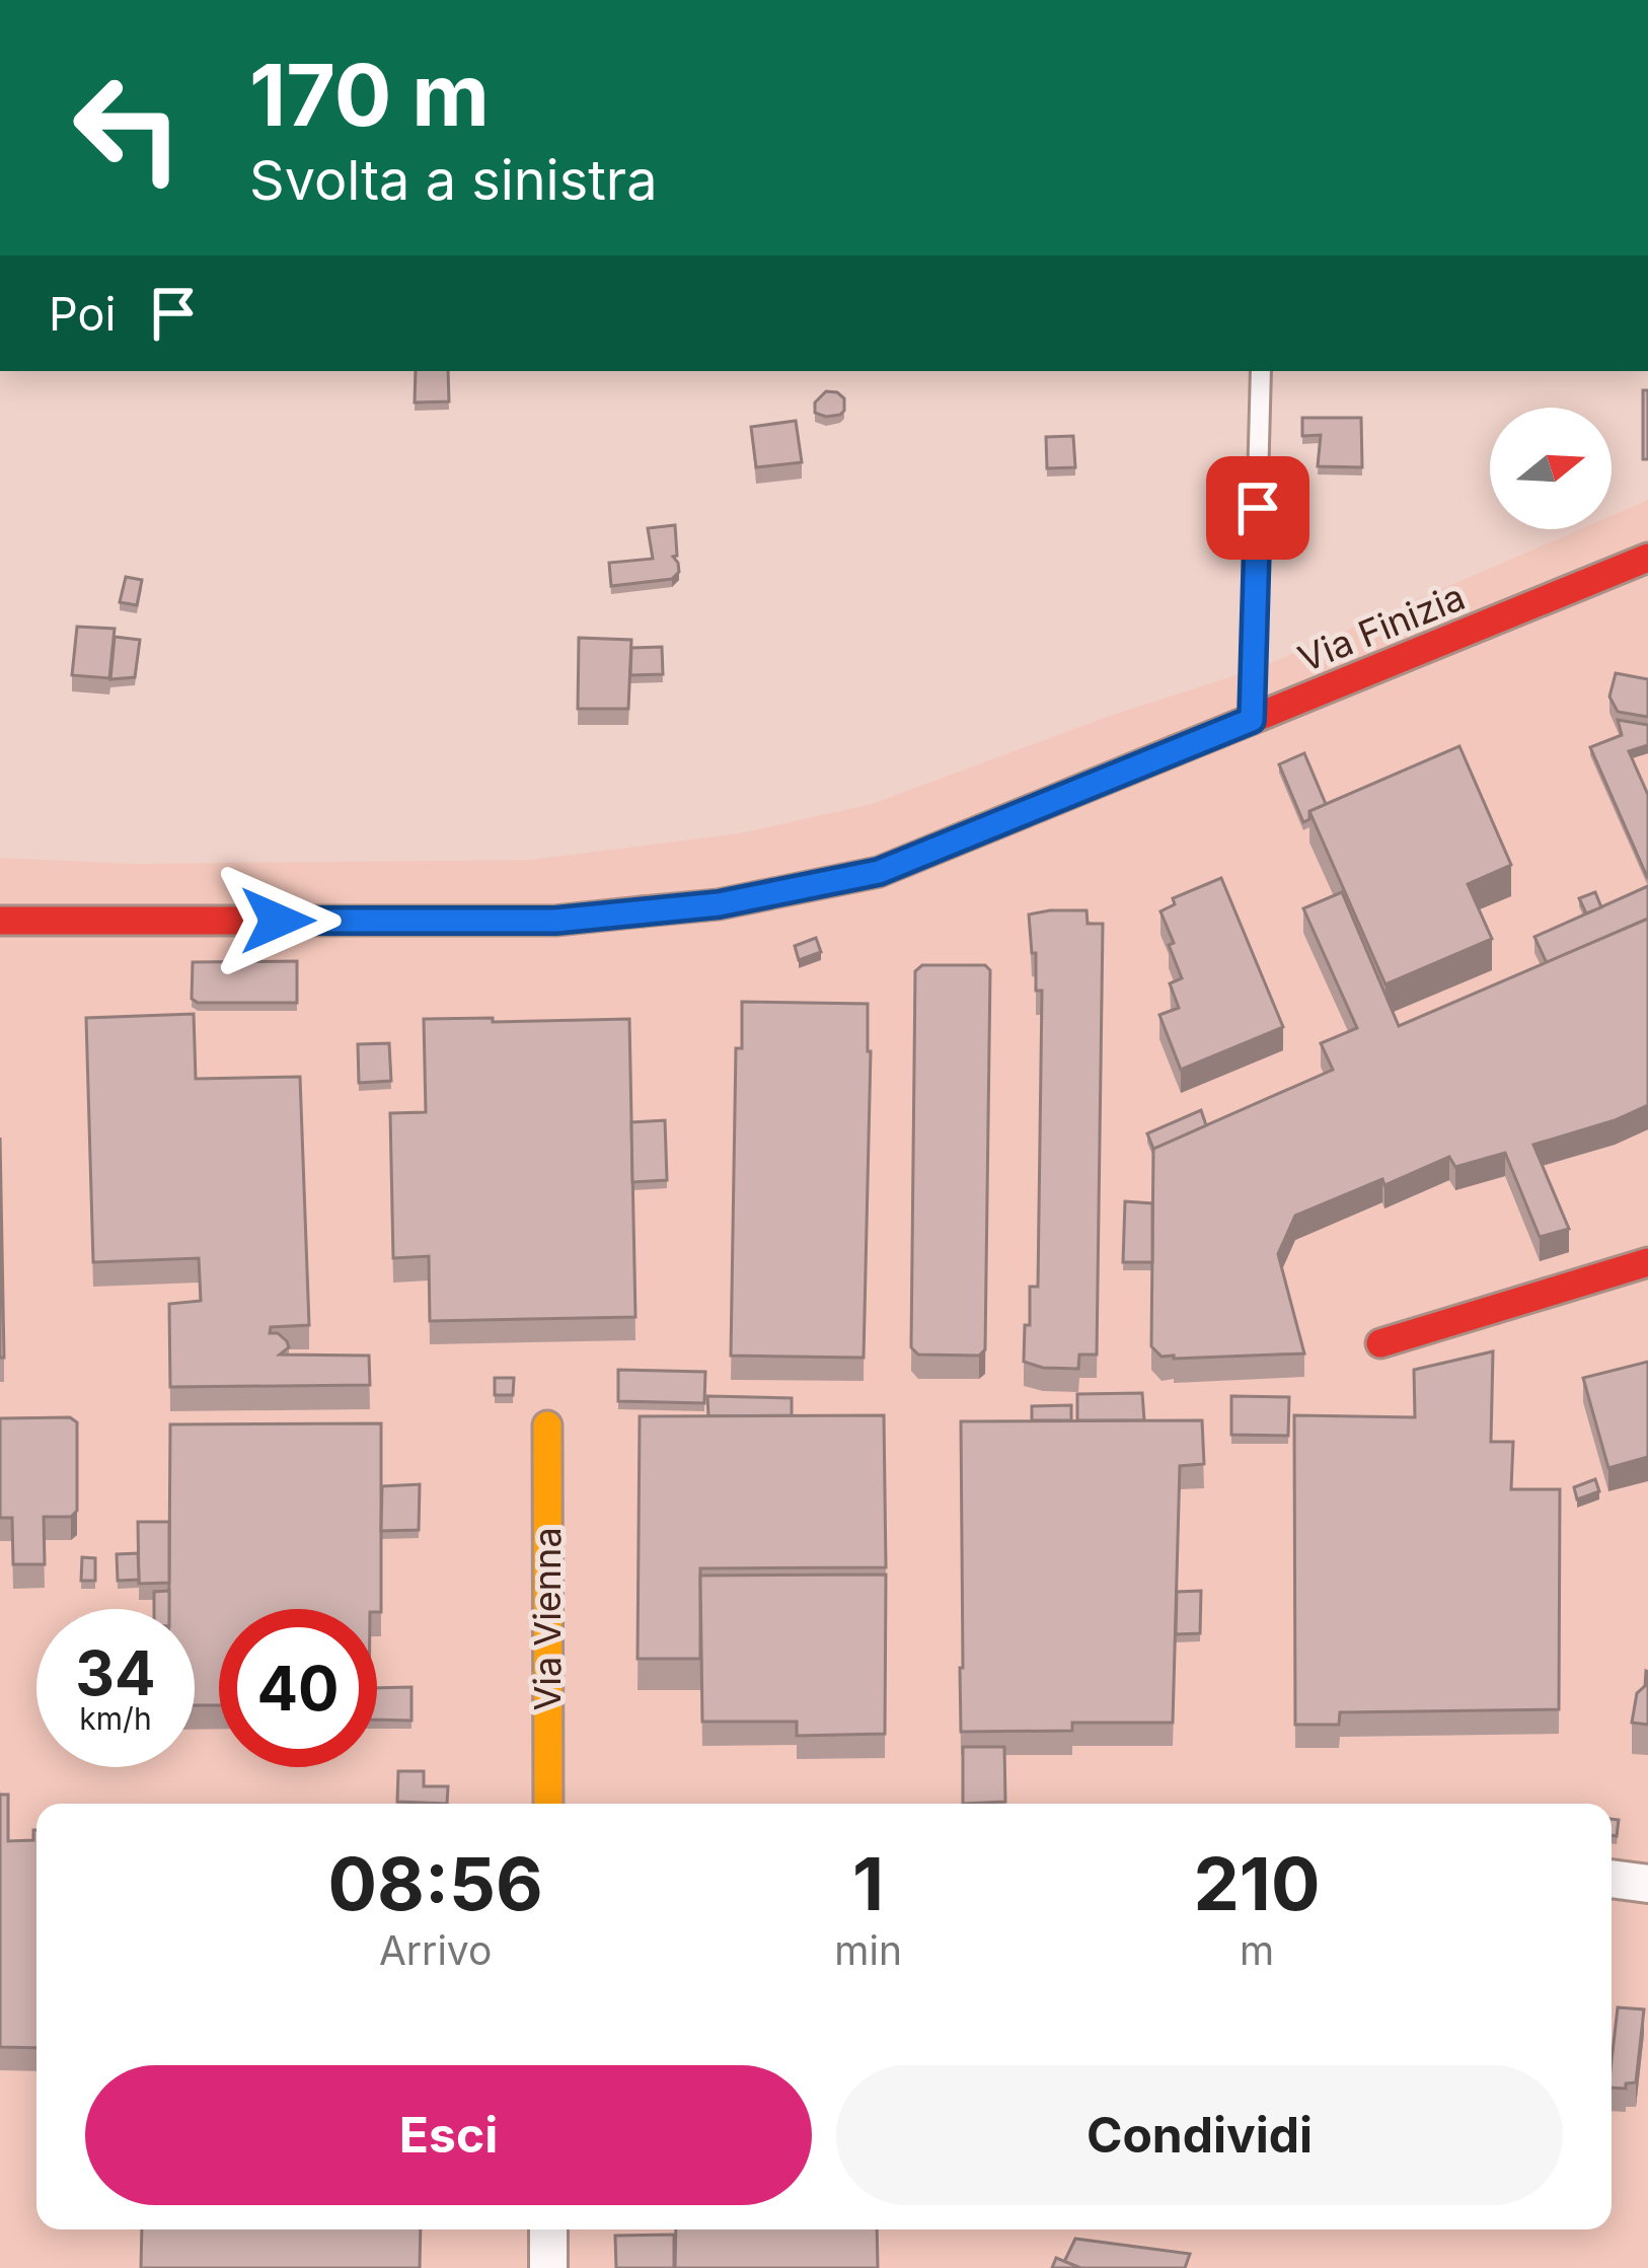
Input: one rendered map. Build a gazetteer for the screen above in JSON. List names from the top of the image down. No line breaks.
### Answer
{"streets":{"street":["Via Finizia","Via Vienna"]},"north":"right","page":{"turn":["170 m","Svolta a sinistra"],"then":"Poi","speed":"34 km/h","limit":"40","eta":["08:56","Arrivo","1","min","210","m"],"buttons":["Esci","Condividi"]}}
